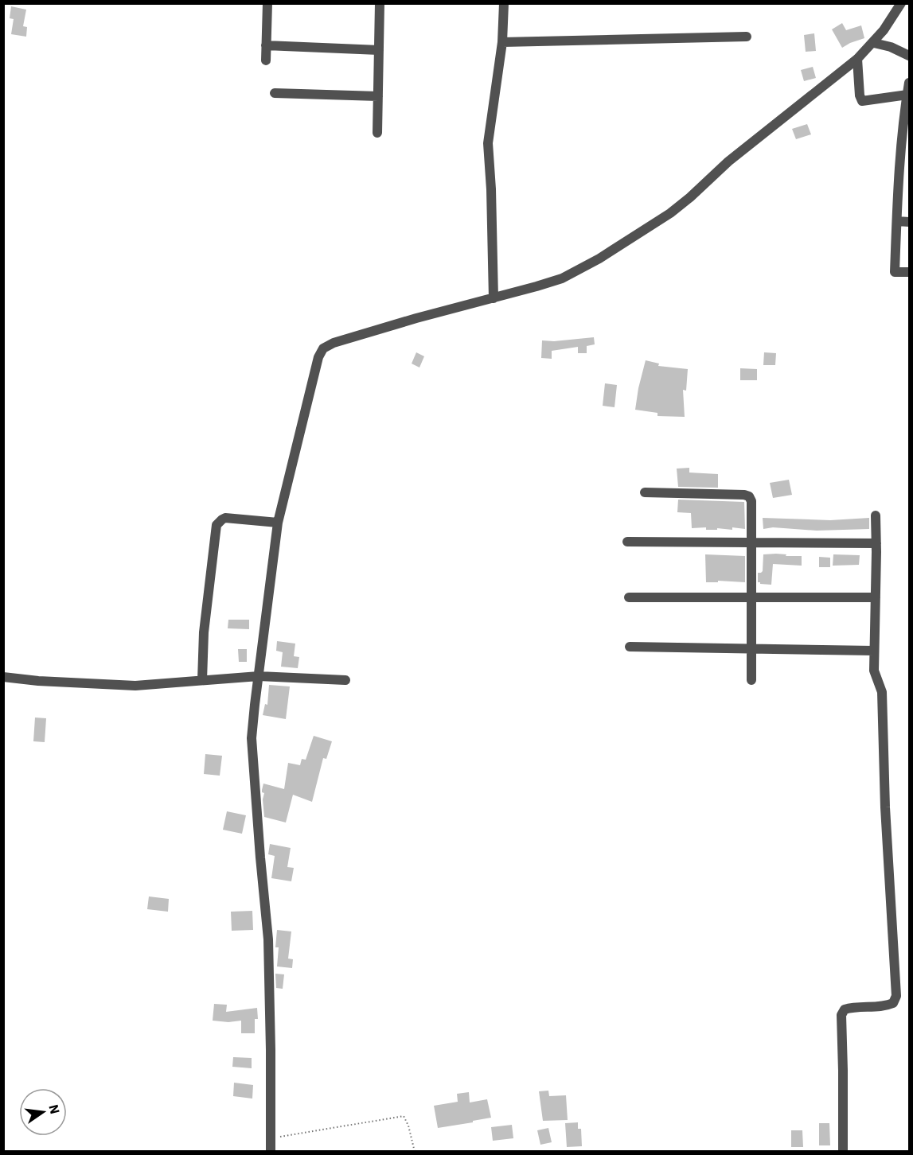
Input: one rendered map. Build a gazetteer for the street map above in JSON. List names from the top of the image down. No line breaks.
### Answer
{"north":"right"}
